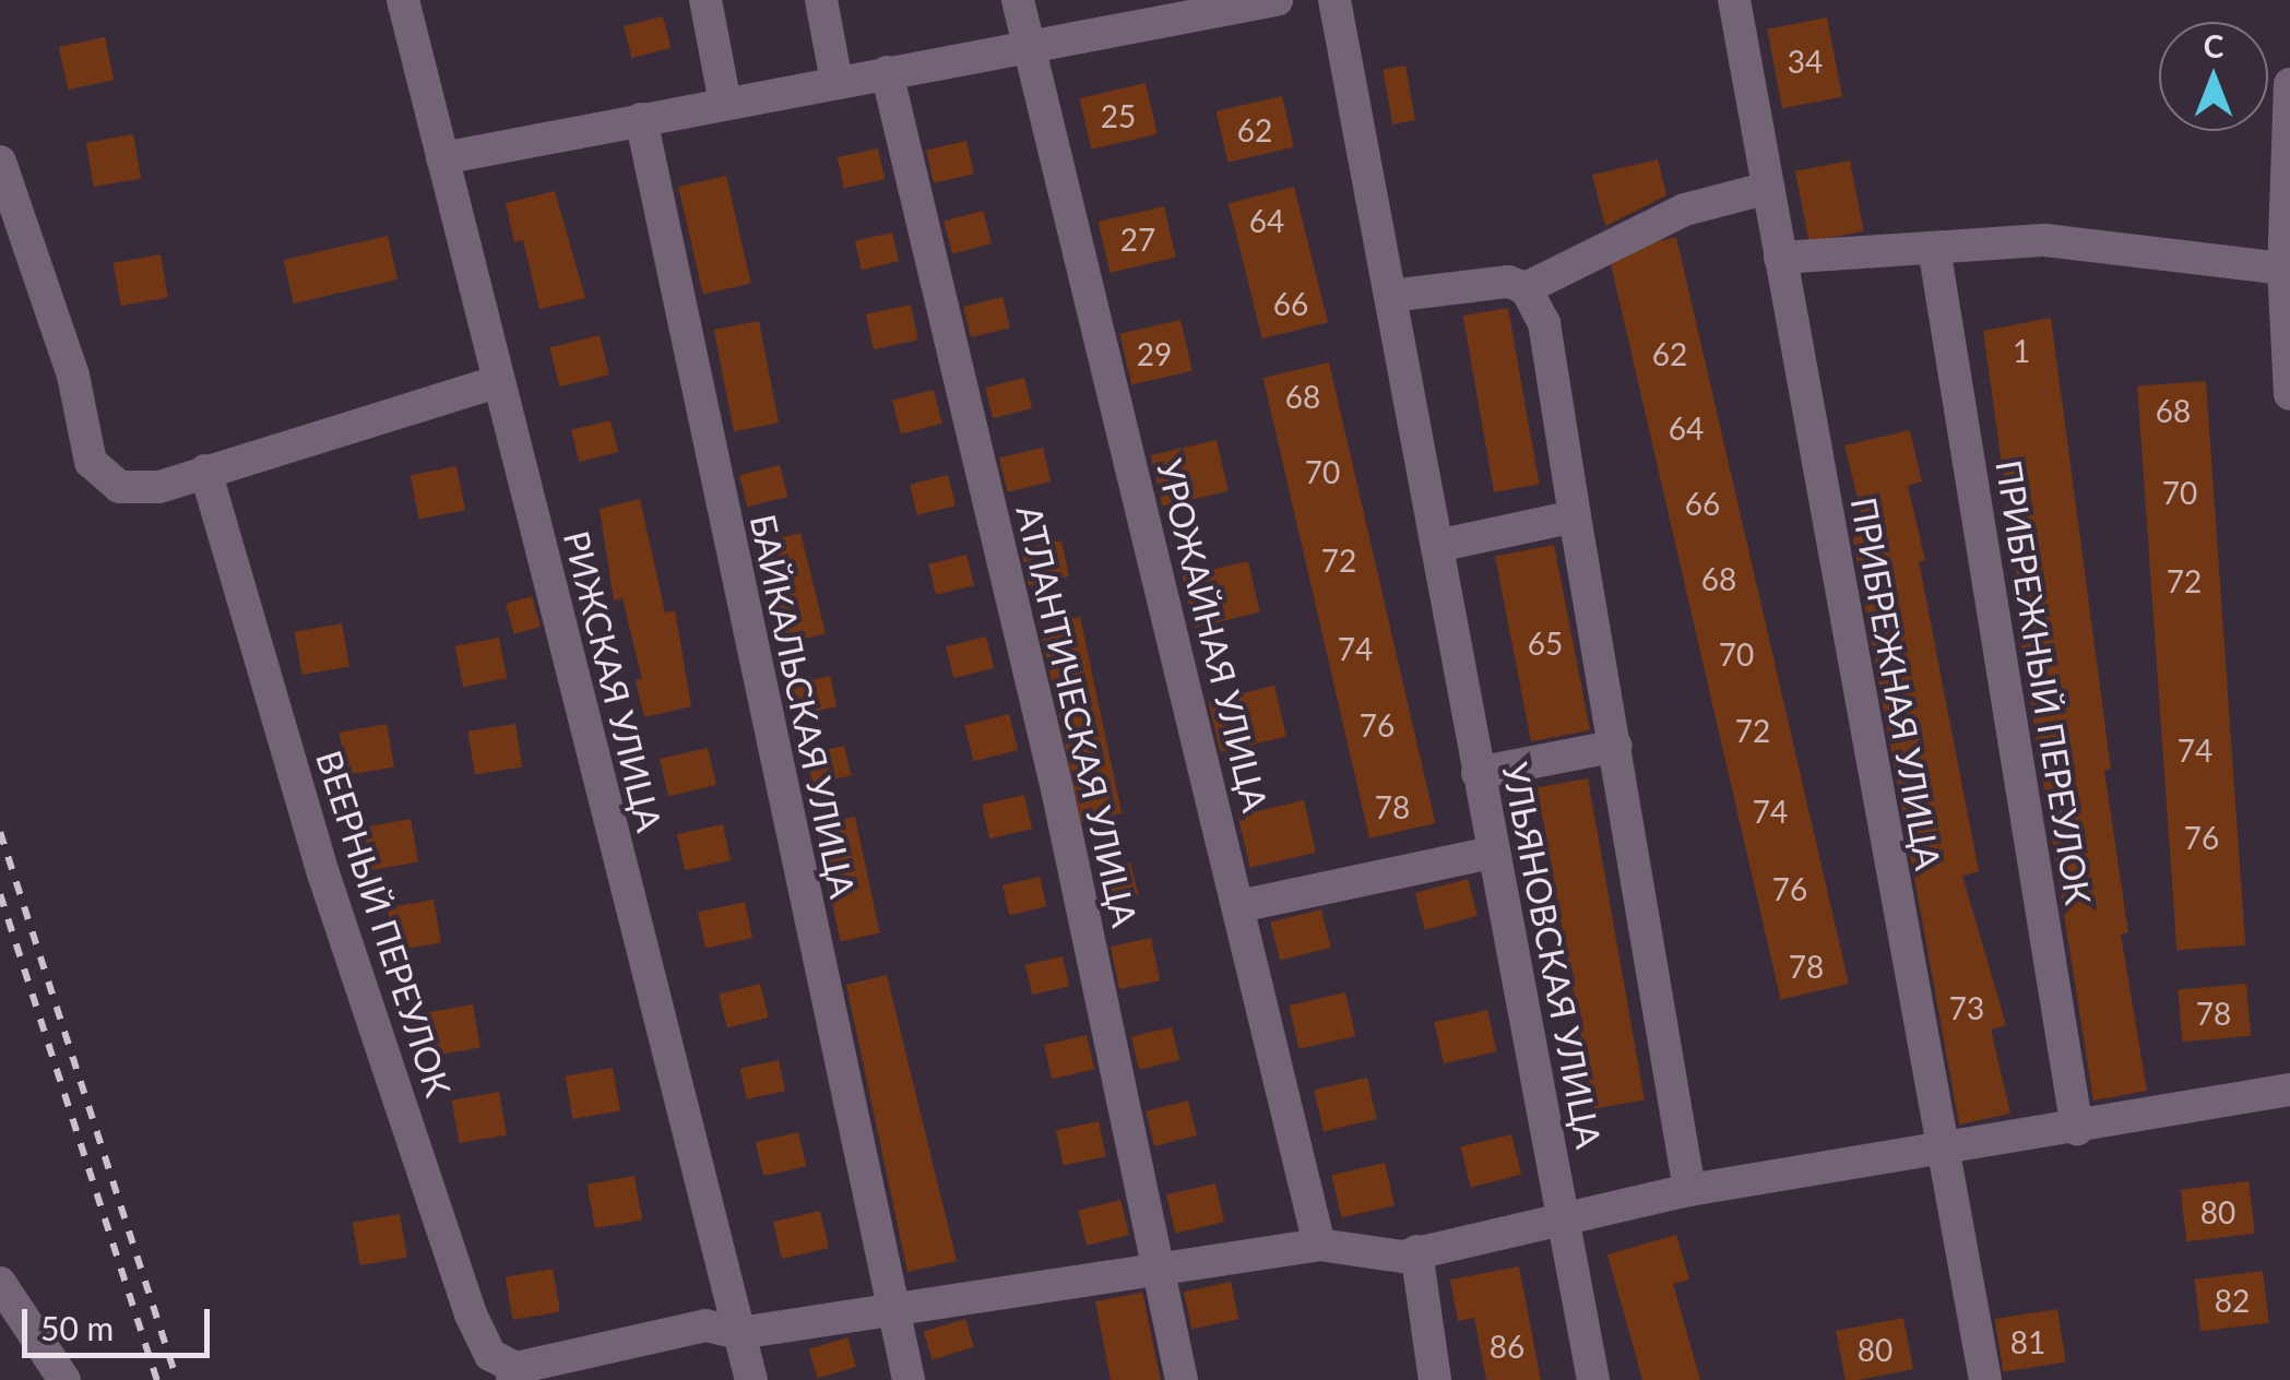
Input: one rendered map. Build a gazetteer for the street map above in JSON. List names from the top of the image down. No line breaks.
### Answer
{"streets":{"street":["УРОЖАЙНАЯ УЛИЦА","РИЖСКАЯ УЛИЦА","ПРИБРЕЖНЫЙ ПЕРЕУЛОК","ПРИБРЕЖНАЯ УЛИЦА","БАЙКАЛЬСКАЯ УЛИЦА","АТЛАНТИЧЕСКАЯ УЛИЦА","ВЕЕРНЫЙ ПЕРЕУЛОК","УЛЬЯНОВСКАЯ УЛИЦА"]},"house_numbers":["34","25","62","64","27","66","1","29","62","68","68","64","70","70","66","72","68","72","65","74","70","76","72","74","78","74","76","76","78","73","78","80","82","81","86","80"],"scale_bar":"50 m","north":"top"}
